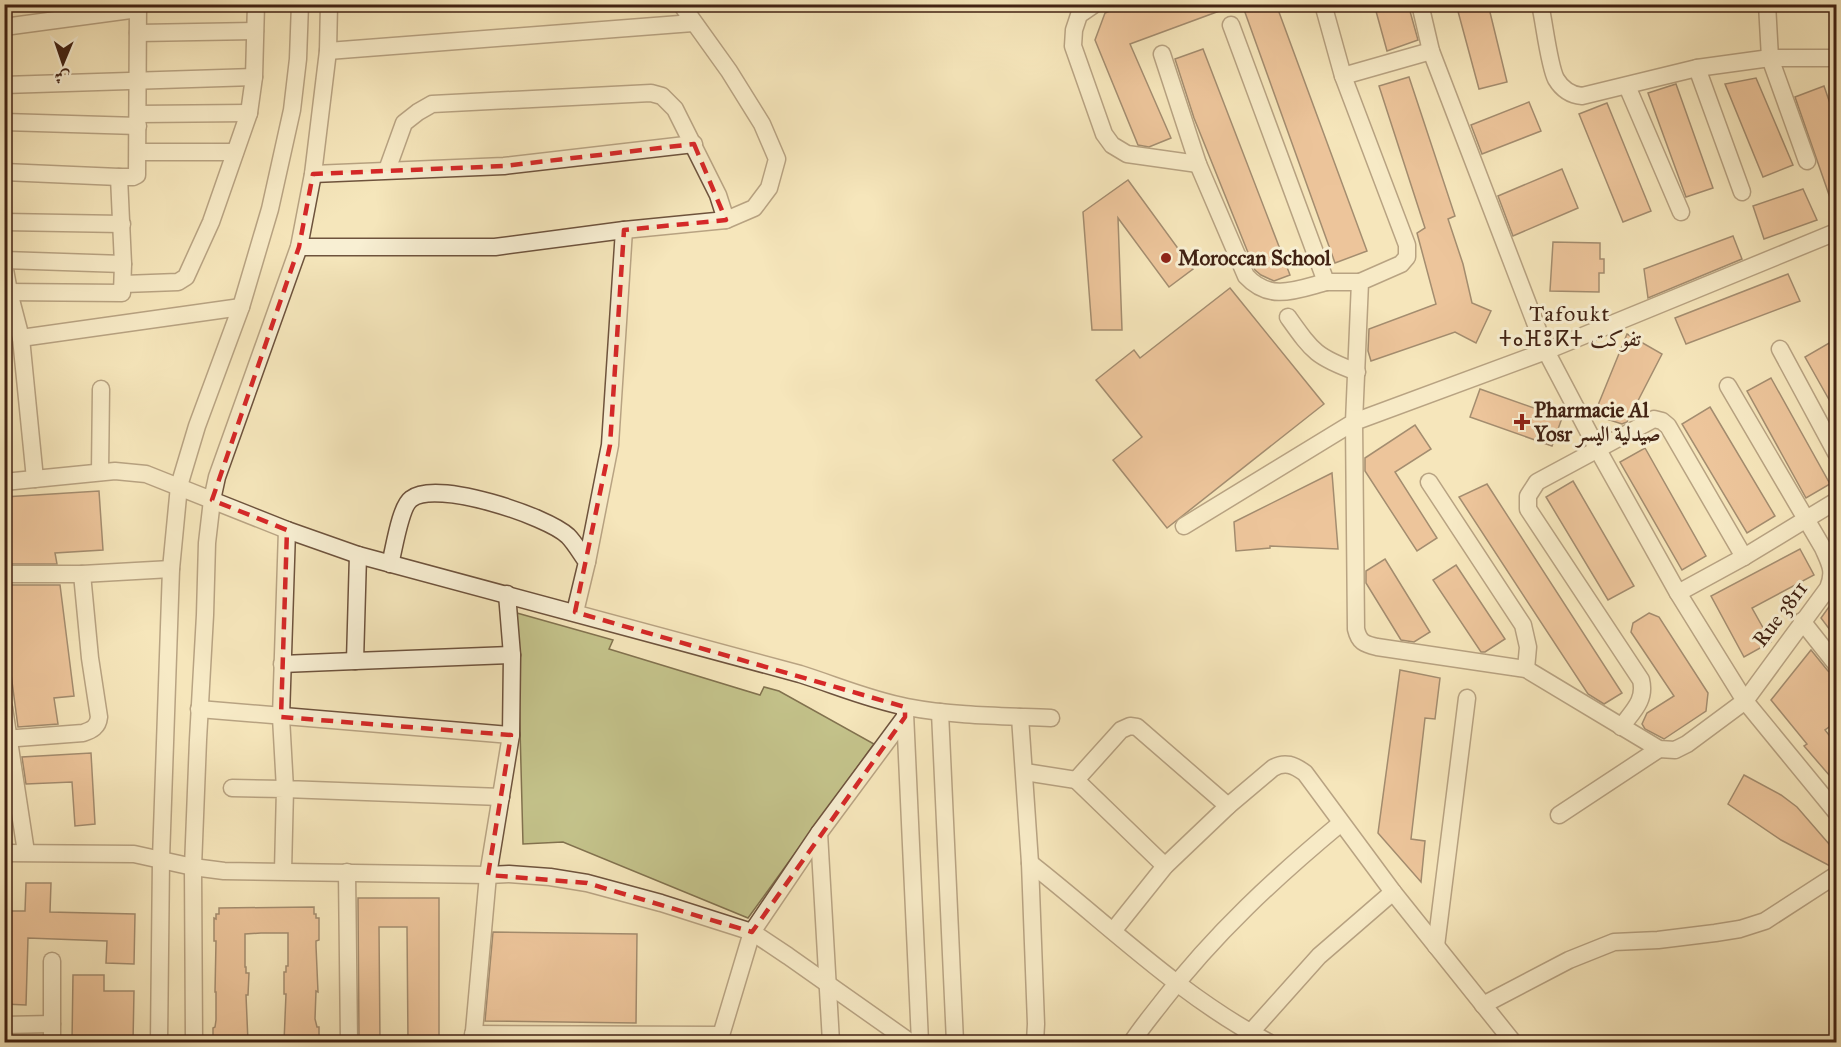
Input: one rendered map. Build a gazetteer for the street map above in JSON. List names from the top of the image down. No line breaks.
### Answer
{"streets":{"street":["Rue 3811"]},"districts":["Tafoukt ⵜⴰⴼⵓⴽⵜ تفوكت"],"places":{"other":["Moroccan School"],"health":["Pharmacie Al Yosr صيدلية اليسر"]},"north":"bottom"}
